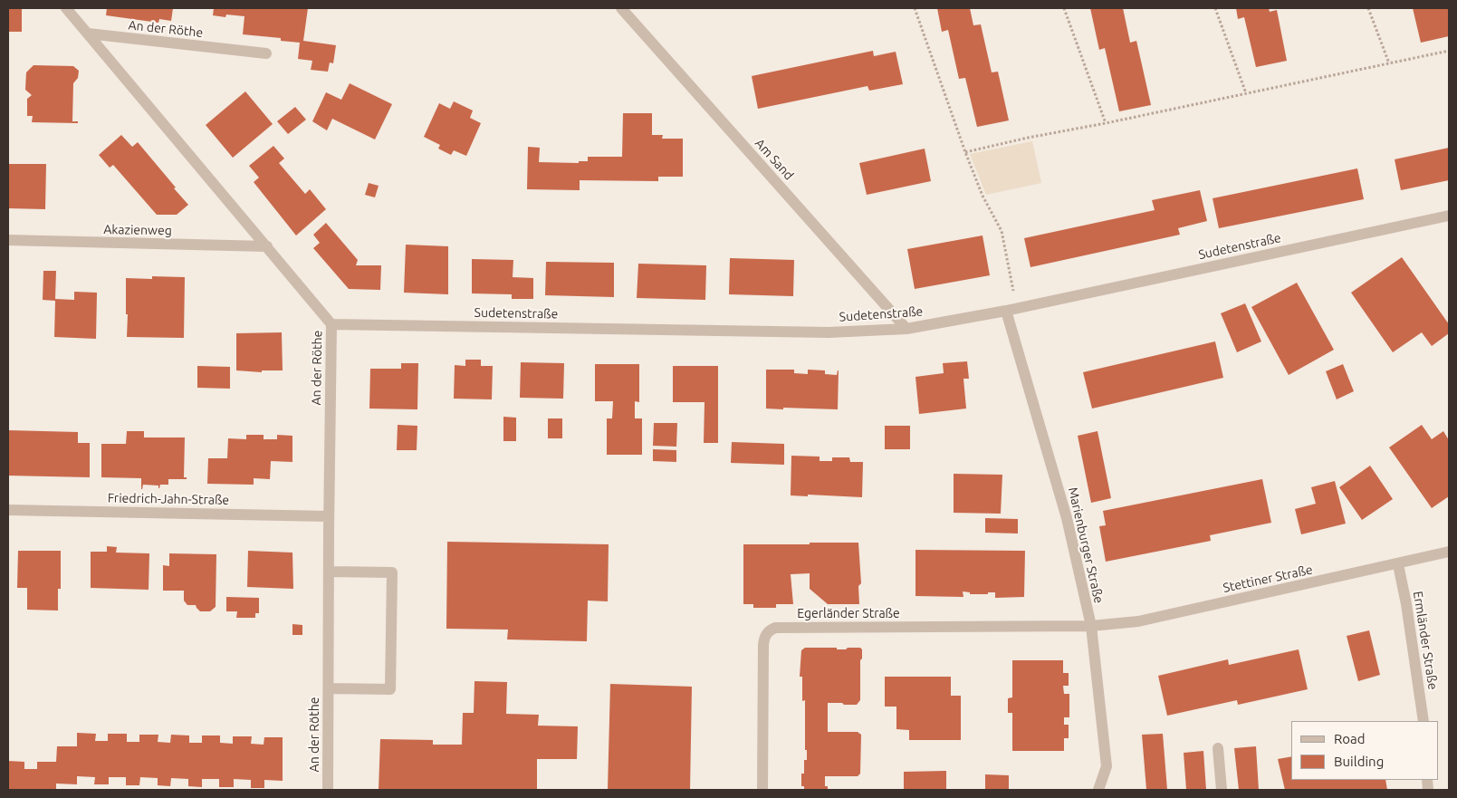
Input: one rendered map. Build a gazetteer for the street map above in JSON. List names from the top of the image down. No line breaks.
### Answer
{"streets":{"street":["An der Röthe","Am Sand","Akazienweg","Sudetenstraße","Friedrich-Jahn-Straße","Marienburger Straße","Stettiner Straße","Egerländer Straße","Ermländer Straße"]},"crossings":[["An der Röthe","Akazienweg"],["An der Röthe","Sudetenstraße"],["An der Röthe","Friedrich-Jahn-Straße"],["Am Sand","Sudetenstraße"],["Sudetenstraße","Marienburger Straße"],["Marienburger Straße","Stettiner Straße"],["Marienburger Straße","Egerländer Straße"],["Stettiner Straße","Egerländer Straße"],["Stettiner Straße","Ermländer Straße"]],"legend":["Road","Building"]}
